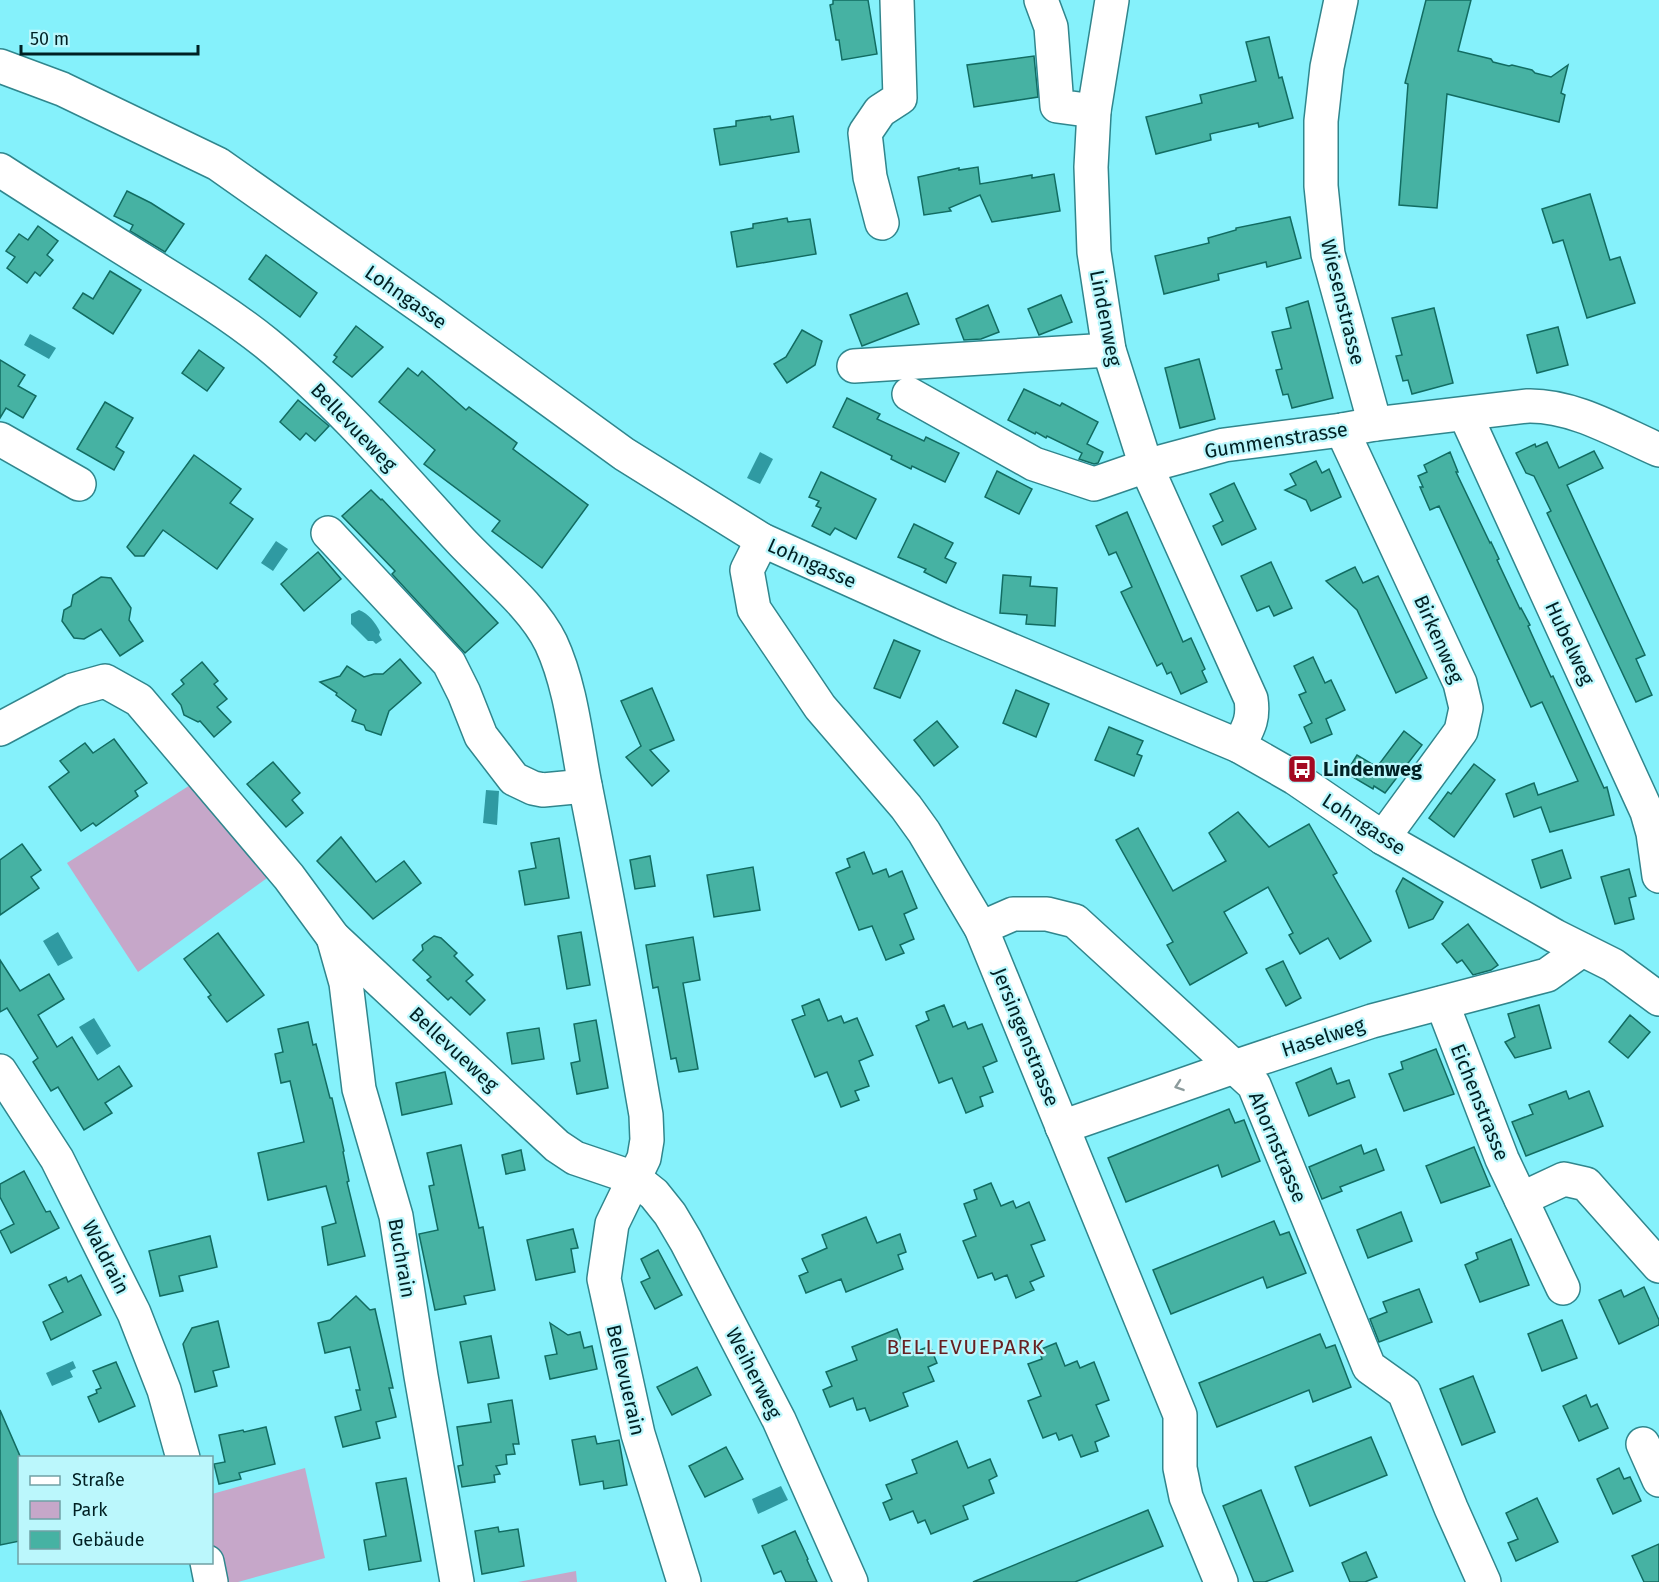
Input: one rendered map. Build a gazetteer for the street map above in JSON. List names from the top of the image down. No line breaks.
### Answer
{"streets":{"street":["Lohngasse","Wiesenstrasse","Lindenweg","Bellevueweg","Gummenstrasse","Birkenweg","Hubelweg","Jersingenstrasse","Haselweg","Eichenstrasse","Ahornstrasse","Waldrain","Buchrain","Weiherweg","Bellevuerain"]},"crossings":[["Lohngasse","Lindenweg"],["Lohngasse","Birkenweg"],["Lohngasse","Jersingenstrasse"],["Lohngasse","Haselweg"],["Wiesenstrasse","Gummenstrasse"],["Lindenweg","Gummenstrasse"],["Bellevueweg","Buchrain"],["Bellevueweg","Weiherweg"],["Bellevueweg","Bellevuerain"],["Gummenstrasse","Birkenweg"],["Gummenstrasse","Hubelweg"],["Jersingenstrasse","Haselweg"],["Jersingenstrasse","Ahornstrasse"],["Haselweg","Eichenstrasse"],["Haselweg","Ahornstrasse"],["Weiherweg","Bellevuerain"]],"districts":["BELLEVUEPARK"],"places":{"bus stop":["Lindenweg"]},"legend":["Straße","Park","Gebäude"],"scale_bar":"50 m"}
